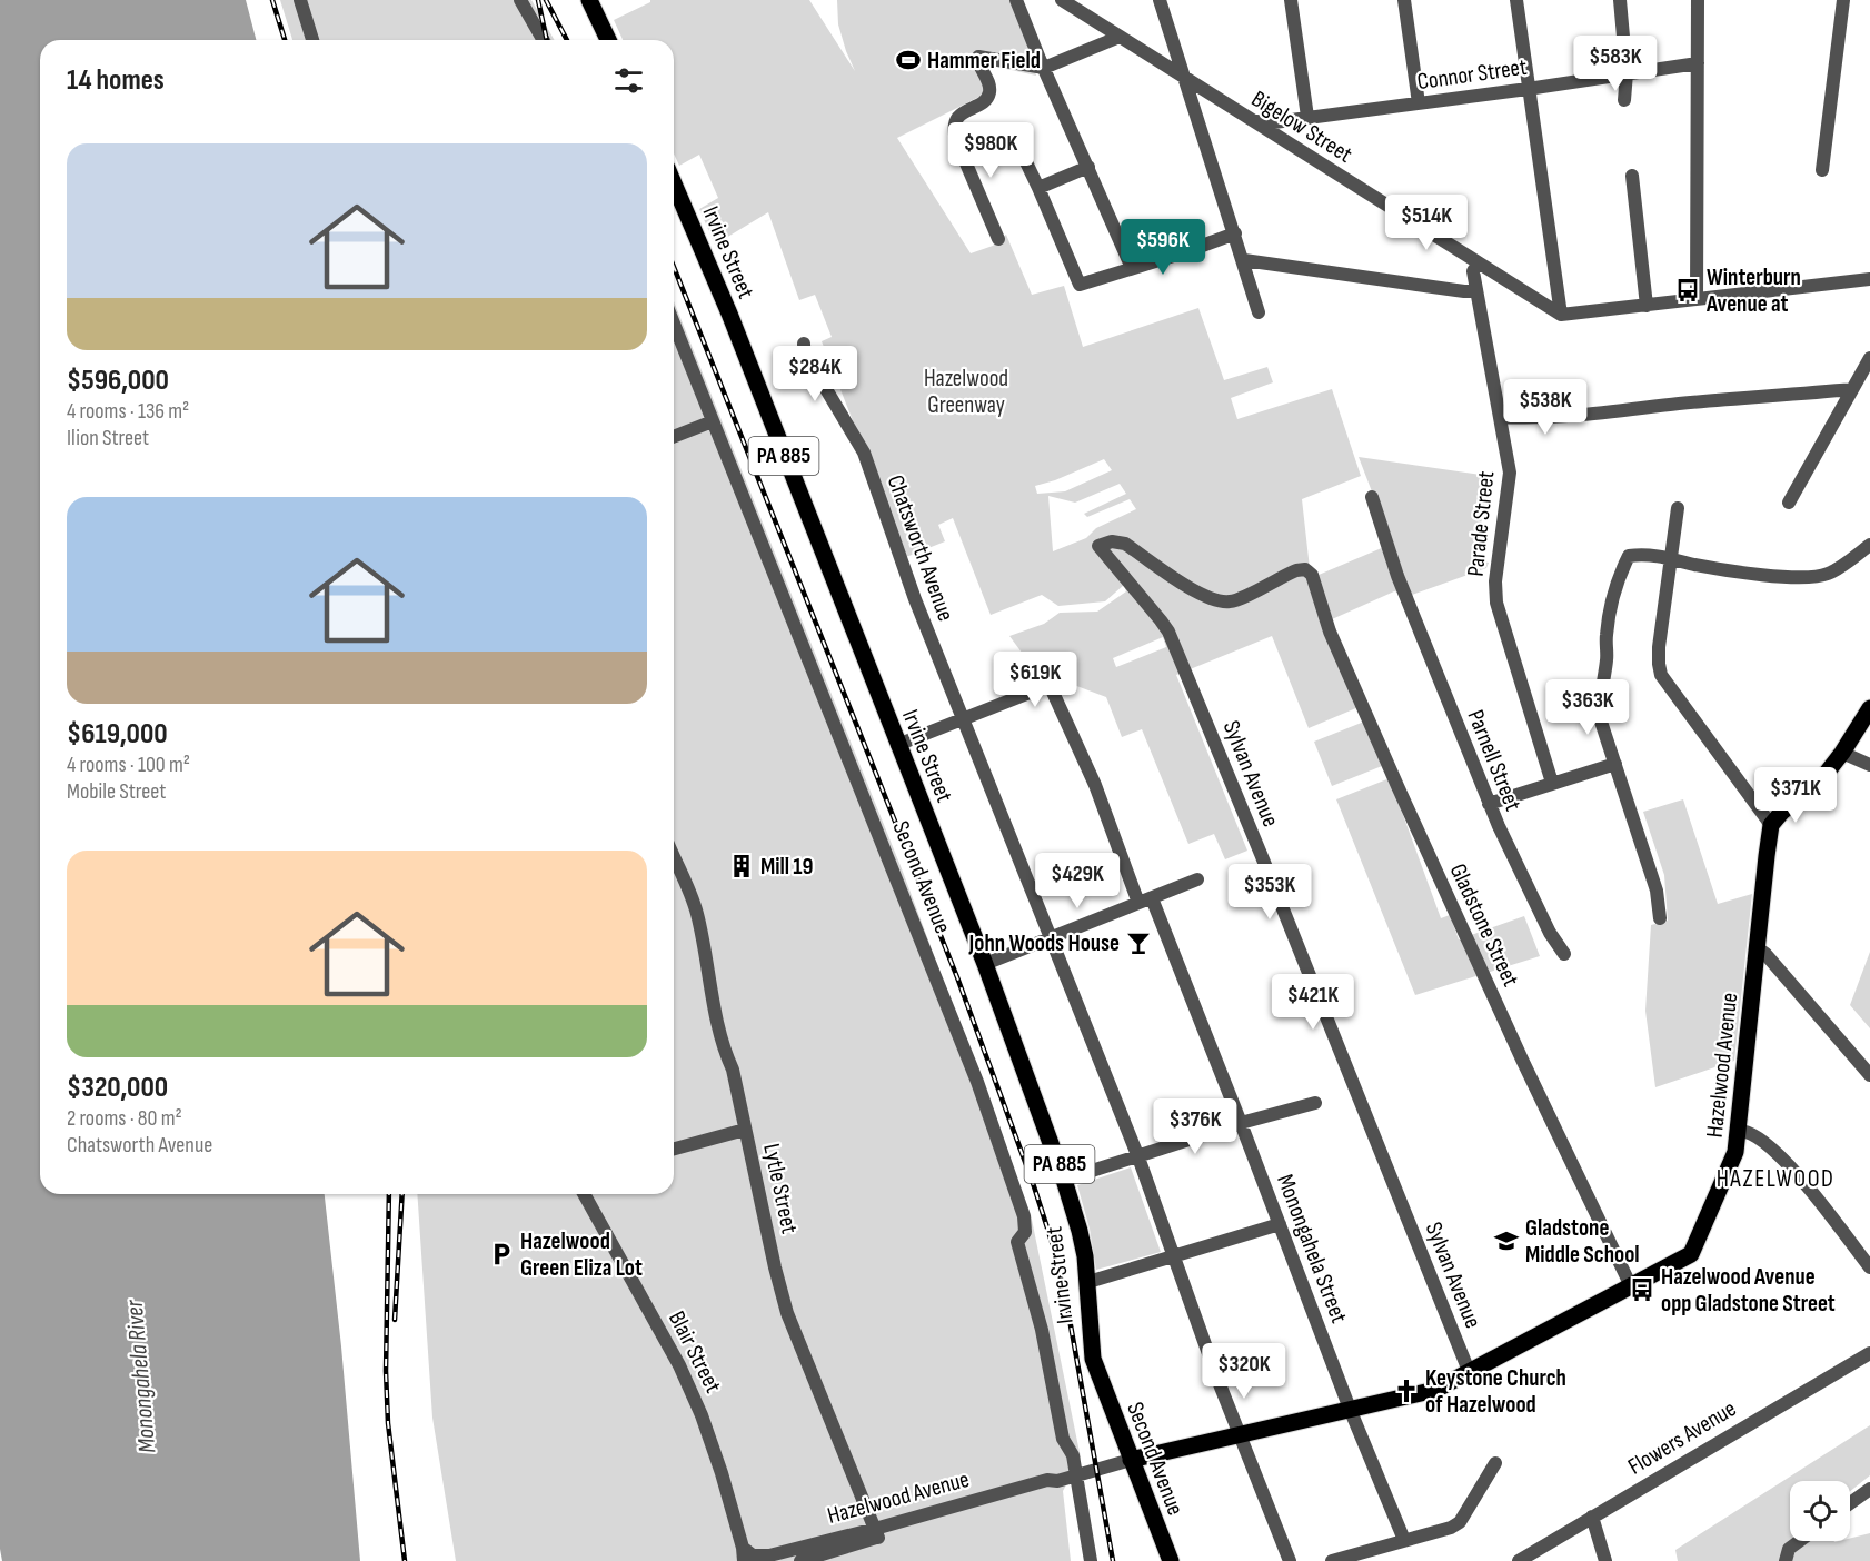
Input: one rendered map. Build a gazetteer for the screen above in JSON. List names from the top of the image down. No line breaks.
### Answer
{"streets":{"main road":["Irvine Street","PA 885","Second Avenue","Hazelwood Avenue"],"street":["Connor Street","Bigelow Street","Parade Street","Chatsworth Avenue","Parnell Street","Sylvan Avenue","Gladstone Street","Lytle Street","Monongahela Street","Blair Street","Flowers Avenue"]},"crossings":[["Connor Street","Bigelow Street"],["Bigelow Street","Parade Street"],["Irvine Street","Second Avenue"],["Chatsworth Avenue","Hazelwood Avenue"],["Chatsworth Avenue","Monongahela Street"],["Sylvan Avenue","Gladstone Street"],["Sylvan Avenue","Hazelwood Avenue"],["Second Avenue","Hazelwood Avenue"],["Gladstone Street","Hazelwood Avenue"],["Hazelwood Avenue","Lytle Street"],["Hazelwood Avenue","Monongahela Street"],["Hazelwood Avenue","Blair Street"]],"districts":["HAZELWOOD"],"water":["Monongahela River"],"parks":["Hazelwood Greenway"],"places":{"sports":["Hammer Field"],"bus stop":["Winterburn Avenue at","Hazelwood Avenue opp Gladstone Street"],"building":["Mill 19"],"bar":["John Woods House"],"school or university":["Gladstone Middle School"],"parking":["Hazelwood Green Eliza Lot"],"church":["Keystone Church of Hazelwood"]},"page":{"price":["$583K","$980K","$514K","$596K","$284K","$538K","$619K","$363K","$371K","$429K","$353K","$421K","$376K","$320K"],"heading":"14 homes","list":[{"name":"$596,000","note":"4 rooms · 136 m² · Ilion Street"},{"name":"$619,000","note":"4 rooms · 100 m² · Mobile Street"},{"name":"$320,000","note":"2 rooms · 80 m² · Chatsworth Avenue"}]}}
